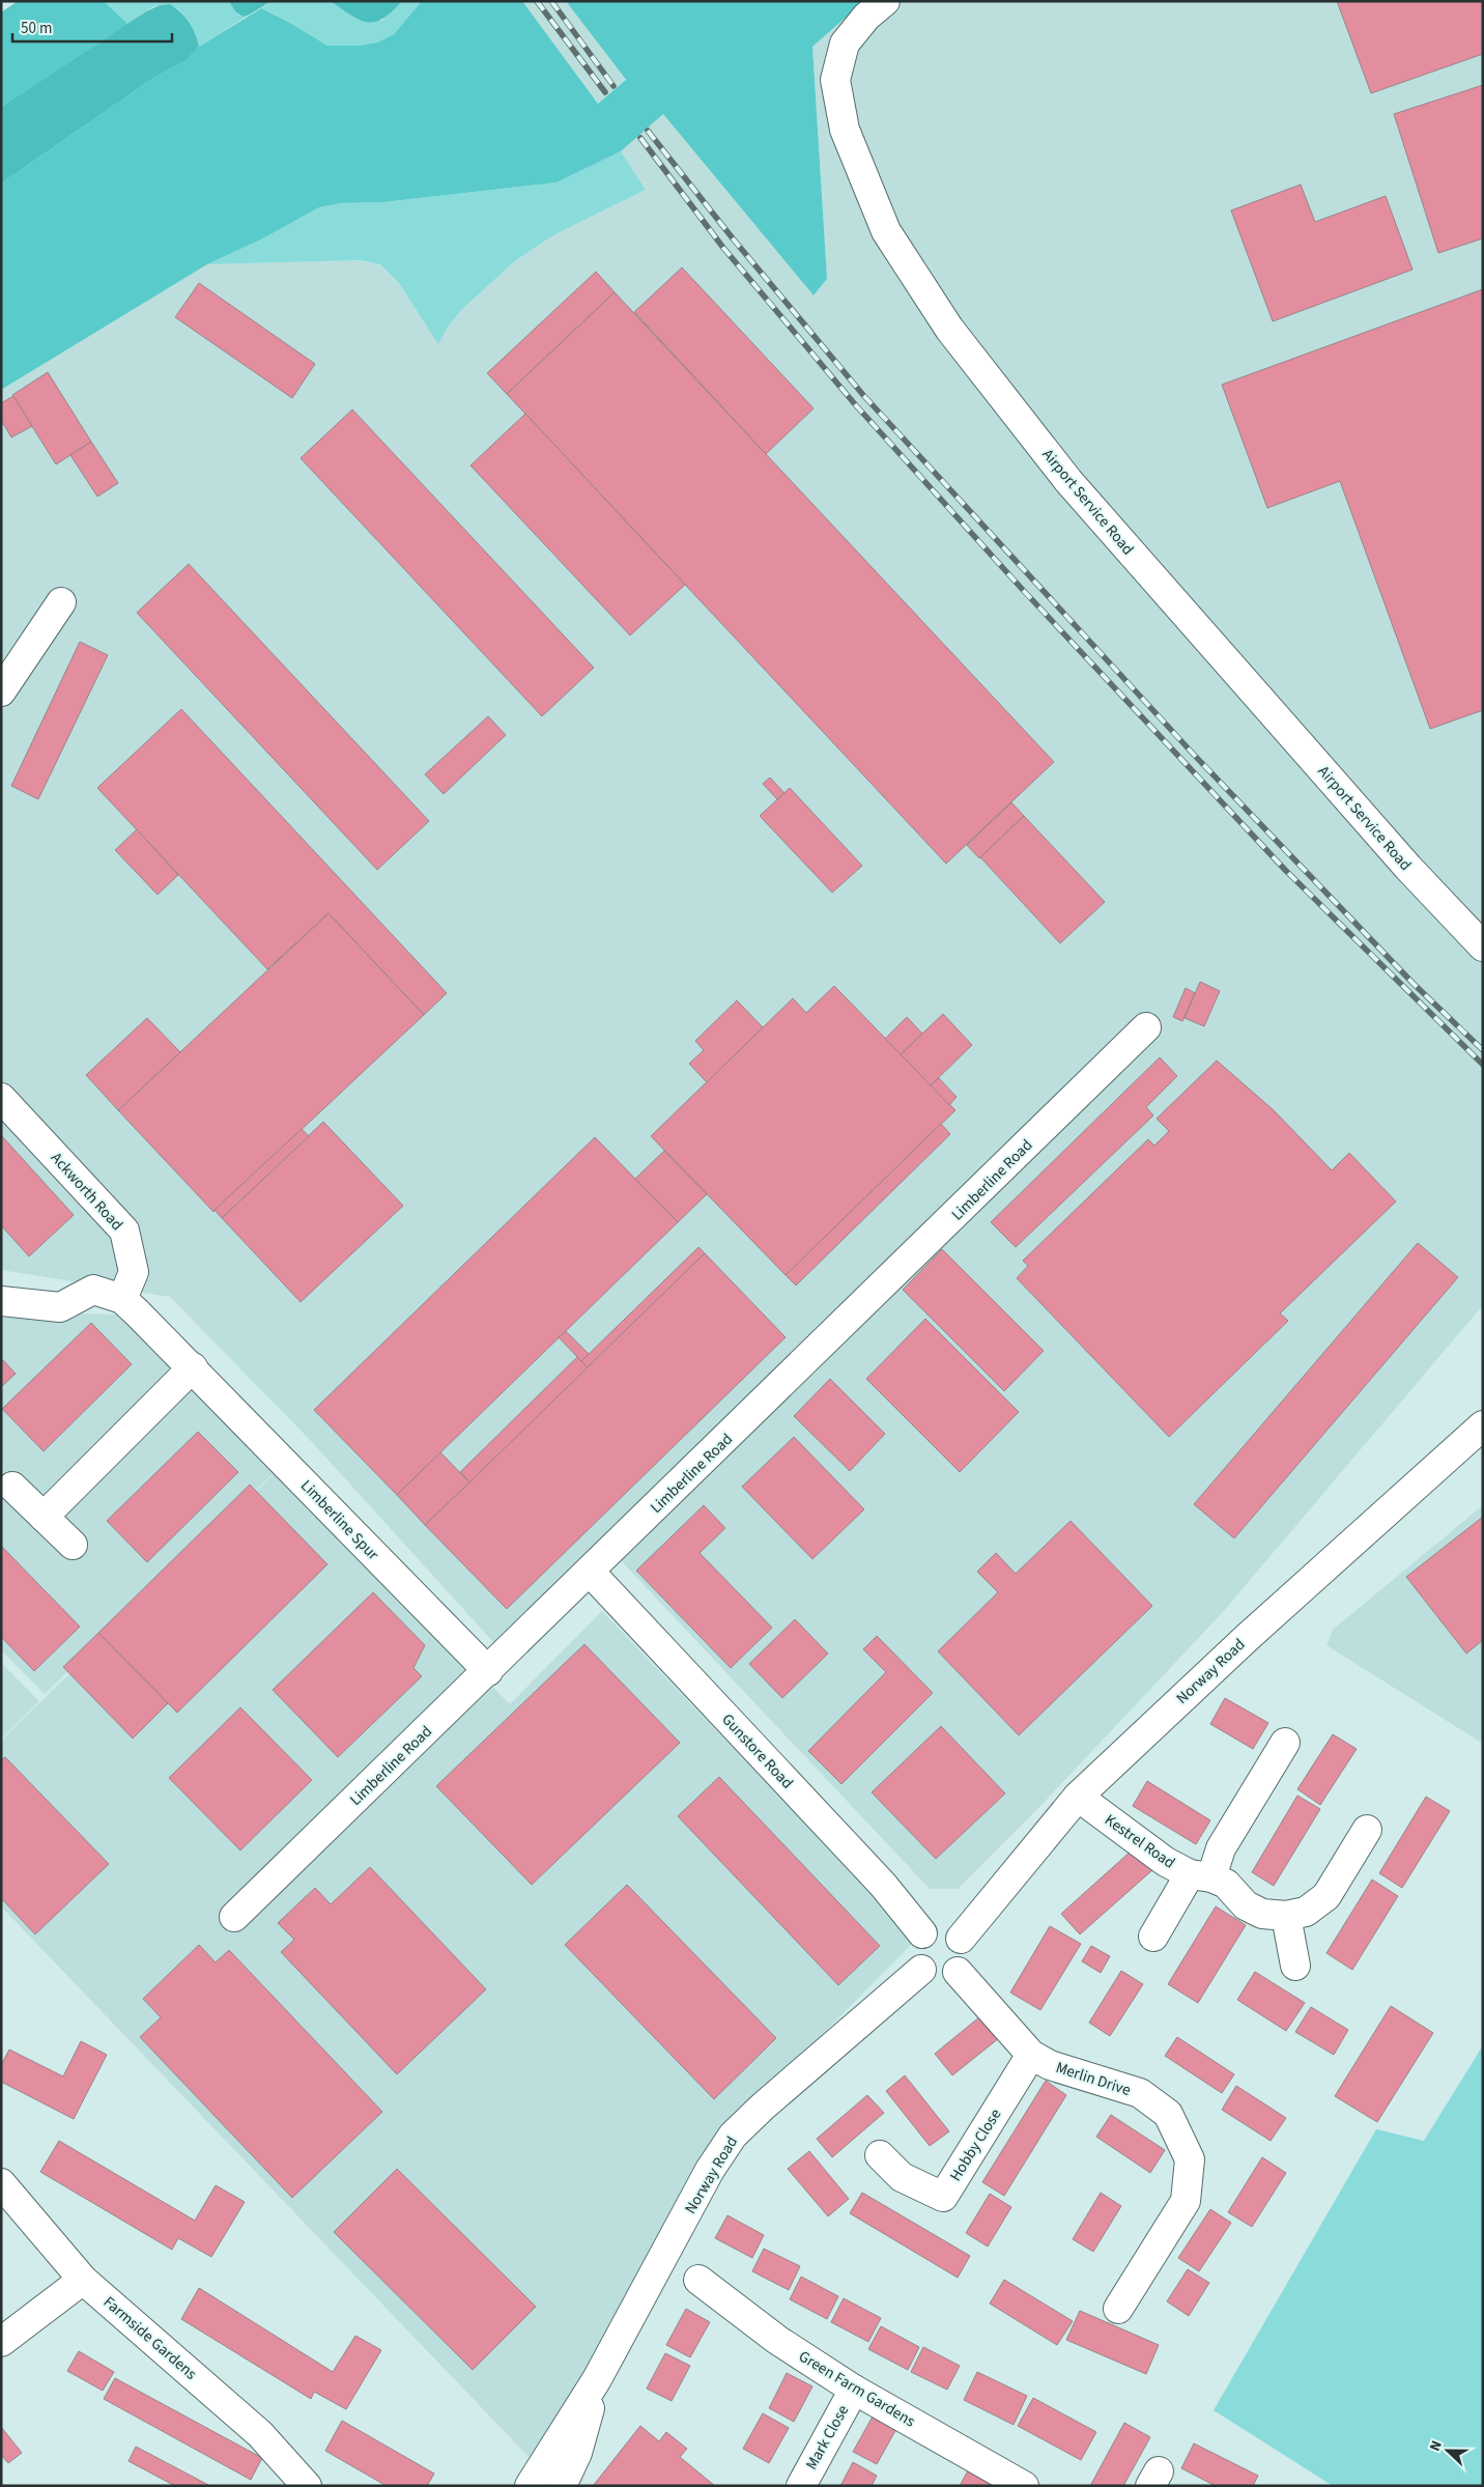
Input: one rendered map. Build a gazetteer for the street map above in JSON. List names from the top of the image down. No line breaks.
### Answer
{"streets":{"street":["Airport Service Road","Limberline Road","Ackworth Road","Limberline Spur","Norway Road","Gunstore Road","Kestrel Road","Merlin Drive","Hobby Close","Farmside Gardens","Green Farm Gardens","Mark Close"]},"crossings":[["Limberline Road","Limberline Spur"],["Limberline Road","Gunstore Road"],["Ackworth Road","Limberline Spur"],["Norway Road","Gunstore Road"],["Norway Road","Kestrel Road"],["Norway Road","Merlin Drive"],["Gunstore Road","Merlin Drive"],["Merlin Drive","Hobby Close"],["Green Farm Gardens","Mark Close"]],"scale_bar":"50 m","north":"left"}
